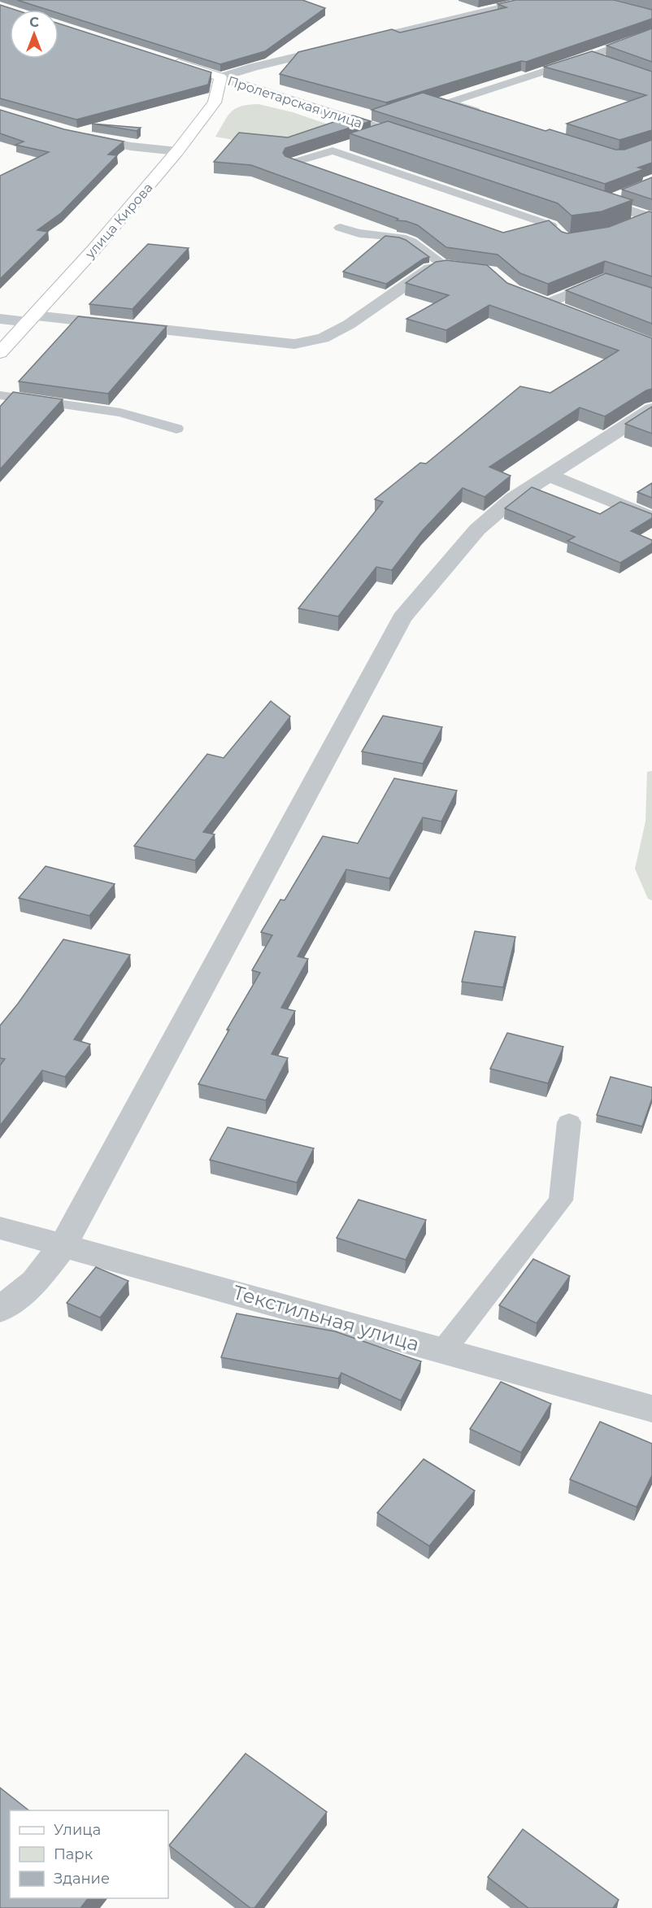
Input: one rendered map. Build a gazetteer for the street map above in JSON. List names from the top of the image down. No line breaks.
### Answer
{"streets":{"main road":["Пролетарская улица","улица Кирова"],"street":["Текстильная улица"]},"crossings":[["Пролетарская улица","улица Кирова"]],"legend":["Улица","Парк","Здание"],"north":"top"}
